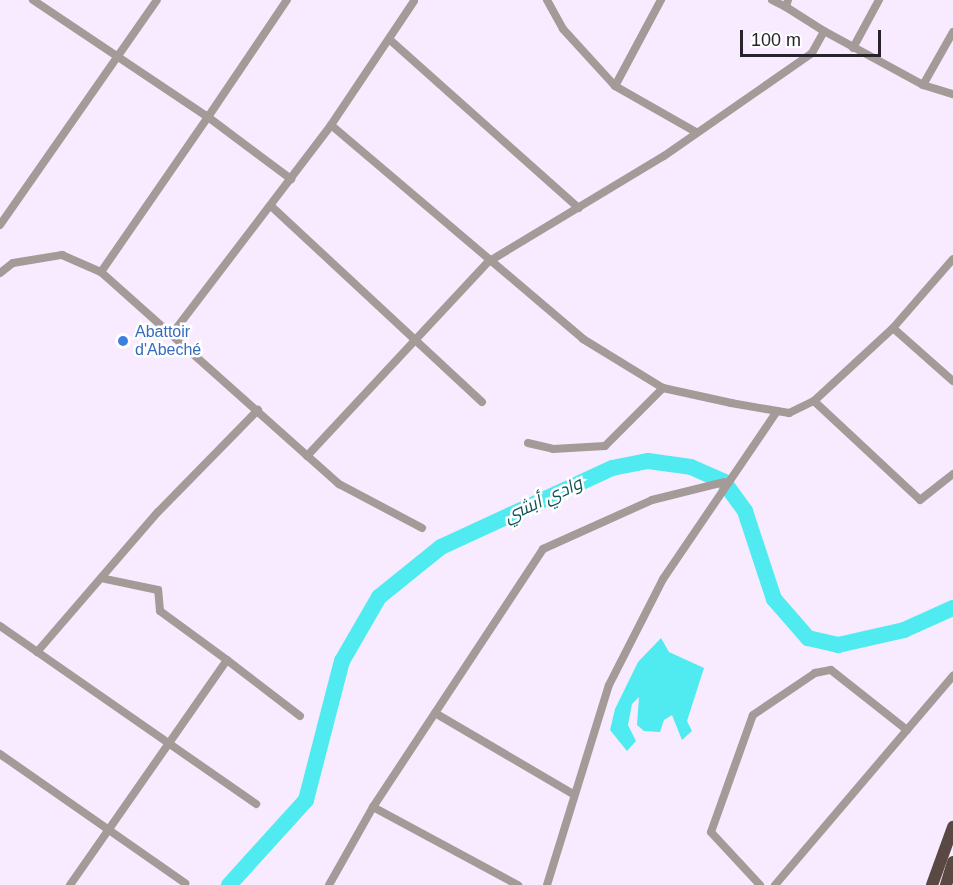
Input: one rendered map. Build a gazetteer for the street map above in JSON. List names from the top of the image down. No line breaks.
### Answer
{"water":["وادي أبشي"],"places":["Abattoir d'Abeché"],"scale_bar":"100 m"}
